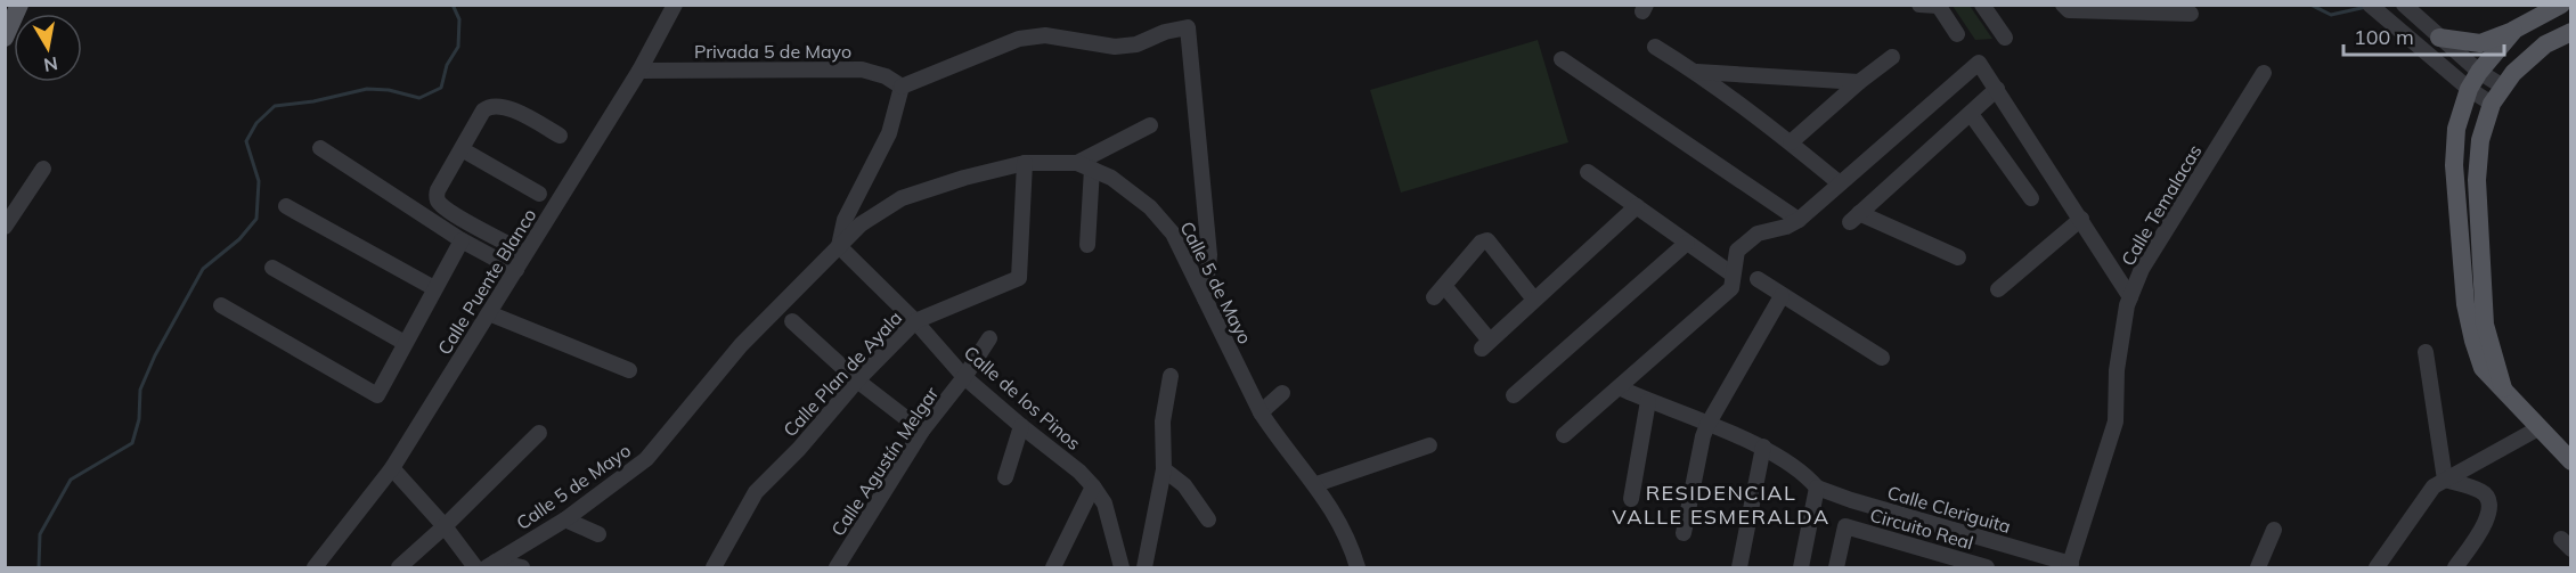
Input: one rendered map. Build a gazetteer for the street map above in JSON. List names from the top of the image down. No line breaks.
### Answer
{"streets":{"street":["Privada 5 de Mayo","Calle Temalacas","Calle Puente Blanco","Calle 5 de Mayo","Calle Plan de Ayala","Calle de los Pinos","Calle Agustín Melgar","Calle Cleriguita","Circuito Real"]},"crossings":[["Privada 5 de Mayo","Calle Puente Blanco"],["Privada 5 de Mayo","Calle 5 de Mayo"],["Calle Temalacas","Calle Cleriguita"],["Calle 5 de Mayo","Calle Plan de Ayala"],["Calle 5 de Mayo","Calle de los Pinos"],["Calle Plan de Ayala","Calle de los Pinos"],["Calle de los Pinos","Calle Agustín Melgar"]],"districts":["RESIDENCIAL VALLE ESMERALDA"],"scale_bar":"100 m","north":"bottom"}
